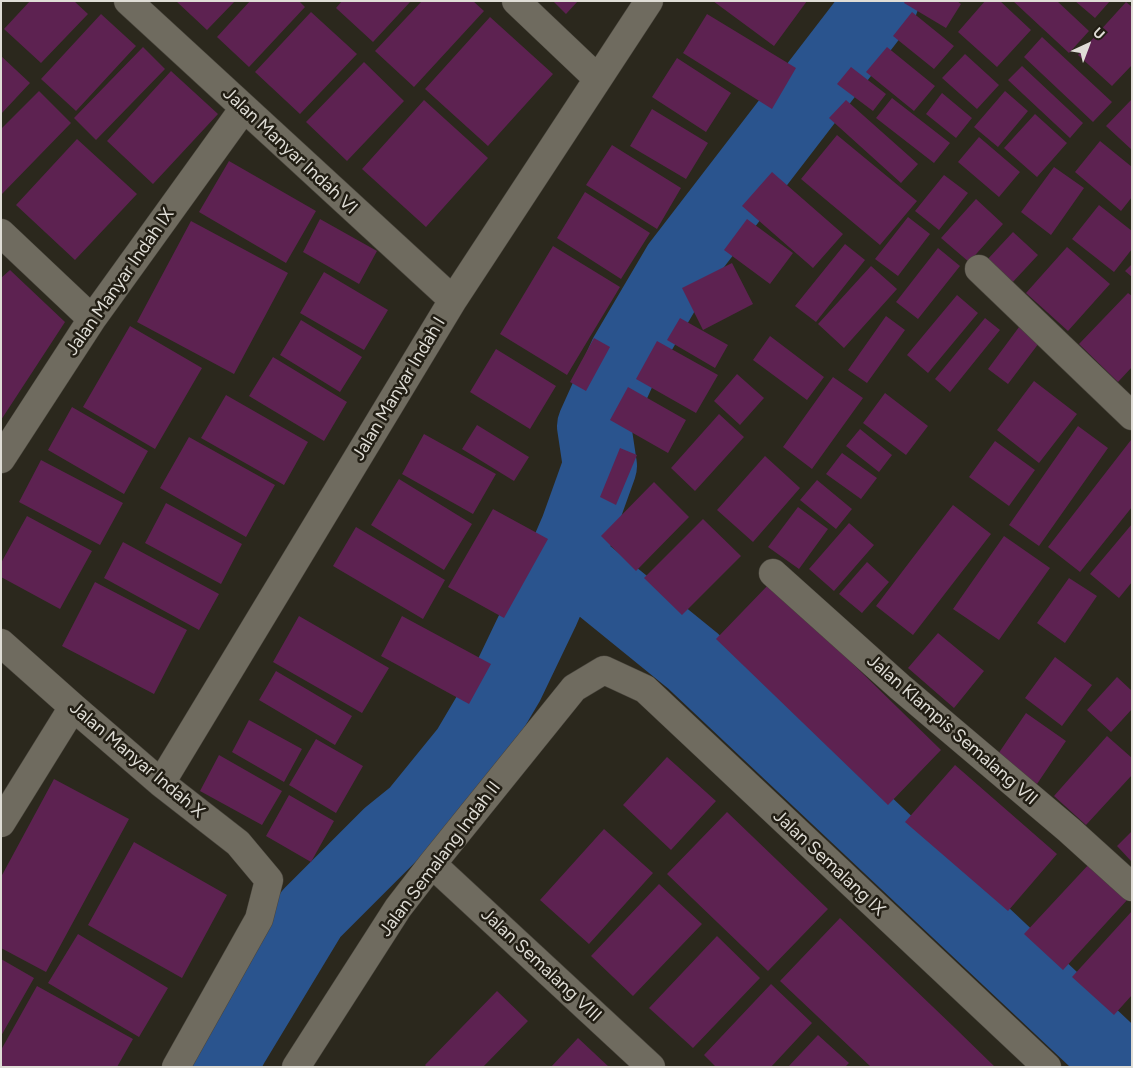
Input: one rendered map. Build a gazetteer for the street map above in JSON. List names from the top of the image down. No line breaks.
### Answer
{"streets":{"street":["Jalan Manyar Indah VI","Jalan Manyar Indah IX","Jalan Manyar Indah I","Jalan Klampis Semalang VII","Jalan Manyar Indah X","Jalan Semalang Indah II","Jalan Semalang IX","Jalan Semalang VIII"]},"crossings":[["Jalan Manyar Indah VI","Jalan Manyar Indah IX"],["Jalan Manyar Indah VI","Jalan Manyar Indah I"],["Jalan Manyar Indah I","Jalan Manyar Indah X"],["Jalan Semalang Indah II","Jalan Semalang IX"],["Jalan Semalang Indah II","Jalan Semalang VIII"]],"north":"top right"}
